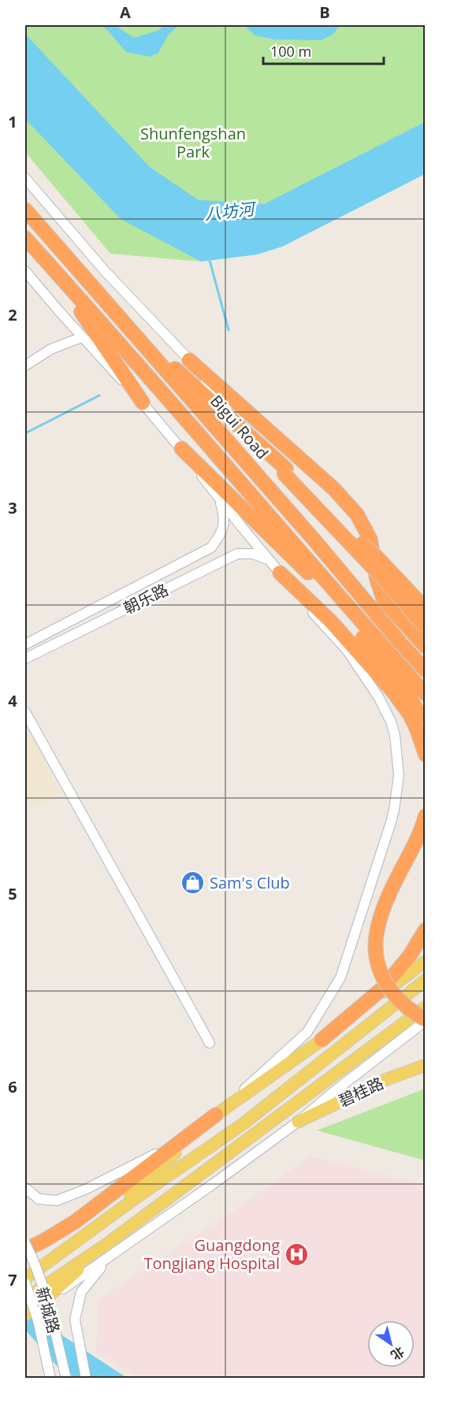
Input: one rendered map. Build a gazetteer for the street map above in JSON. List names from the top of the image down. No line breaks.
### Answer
{"streets":{"highway":["Bigui Road"],"main road":["碧桂路"],"street":["朝乐路","新城路"]},"water":["八坊河"],"parks":["Shunfengshan Park"],"places":{"shop":["Sam's Club"],"hospital":["Guangdong Tongjiang Hospital"]},"scale_bar":"100 m","north":"bottom right","grid":{"columns":["A","B"],"rows":["1","2","3","4","5","6","7"]}}
